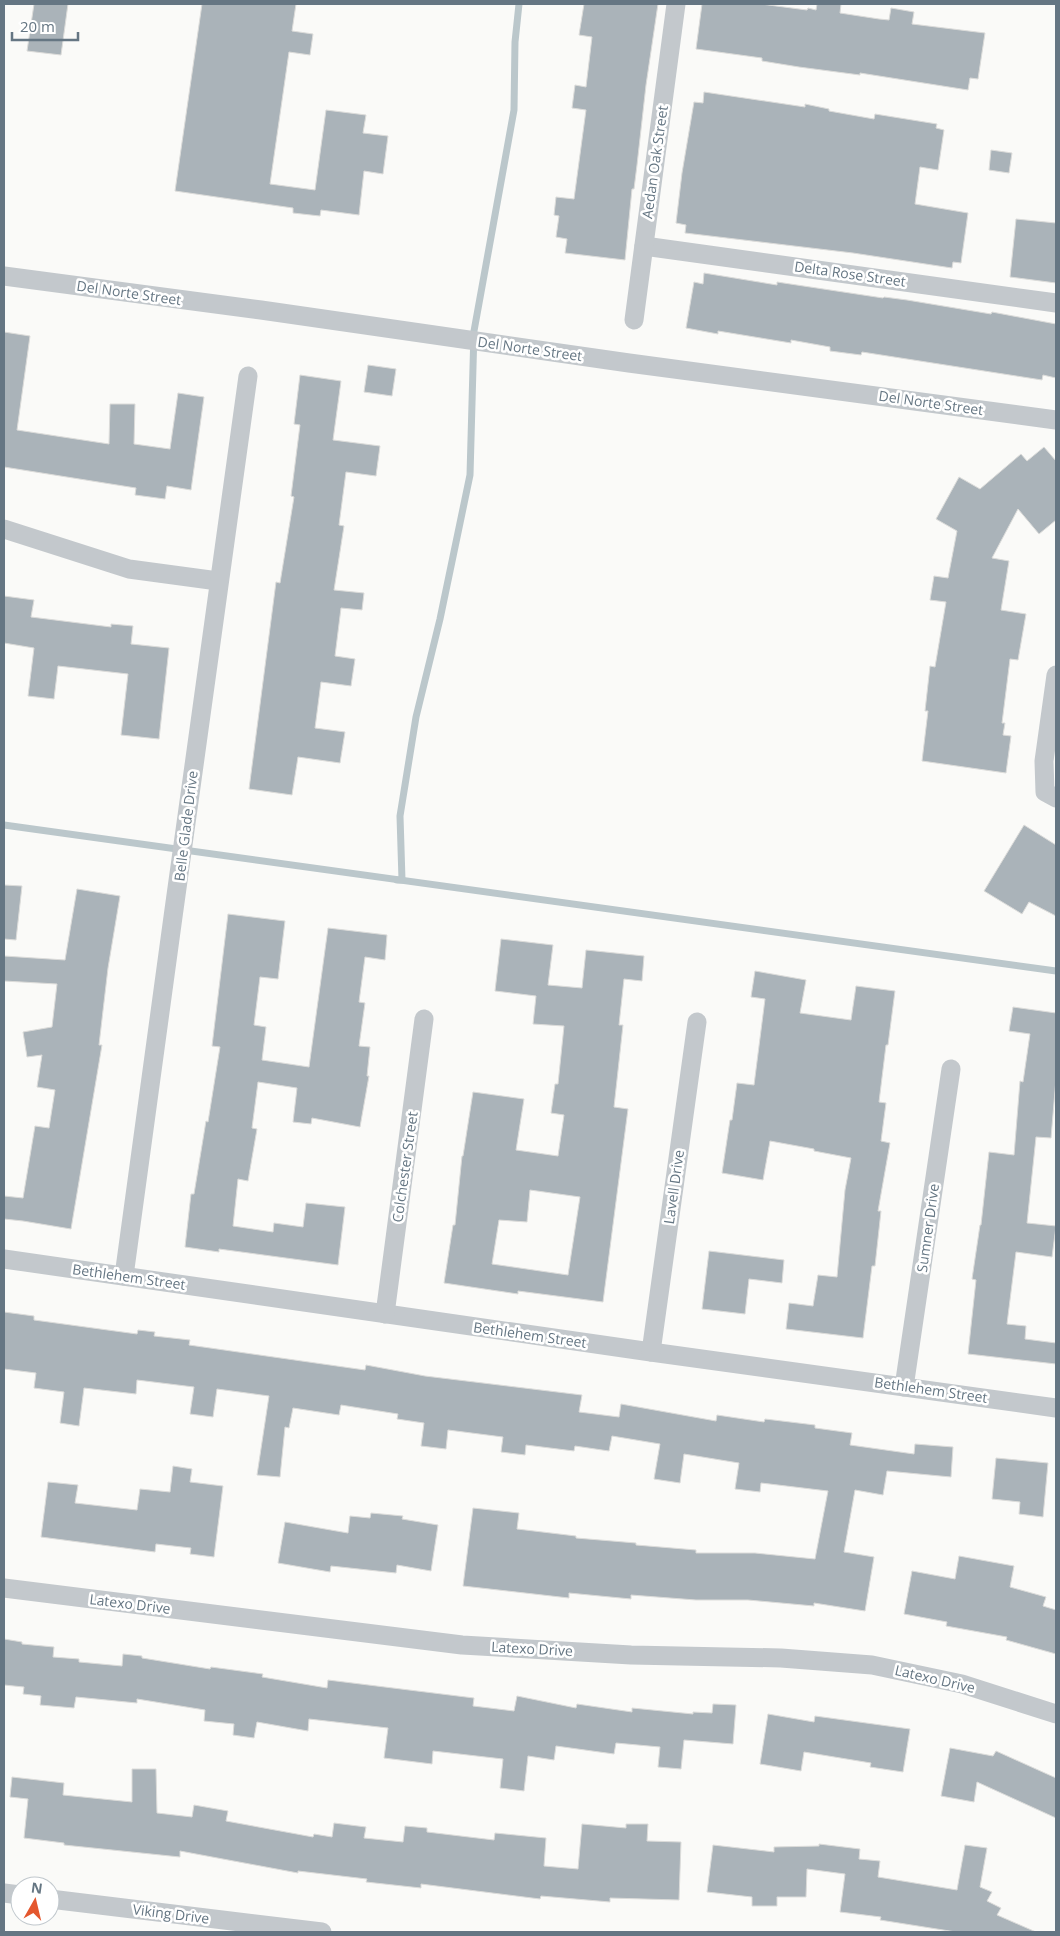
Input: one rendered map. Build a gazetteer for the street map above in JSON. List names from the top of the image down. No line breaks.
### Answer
{"streets":{"street":["Aedan Oak Street","Delta Rose Street","Del Norte Street","Belle Glade Drive","Colchester Street","Lavell Drive","Sumner Drive","Bethlehem Street","Latexo Drive","Viking Drive"]},"crossings":[["Aedan Oak Street","Delta Rose Street"],["Belle Glade Drive","Bethlehem Street"],["Colchester Street","Bethlehem Street"],["Lavell Drive","Bethlehem Street"],["Sumner Drive","Bethlehem Street"]],"scale_bar":"20 m","north":"top"}
